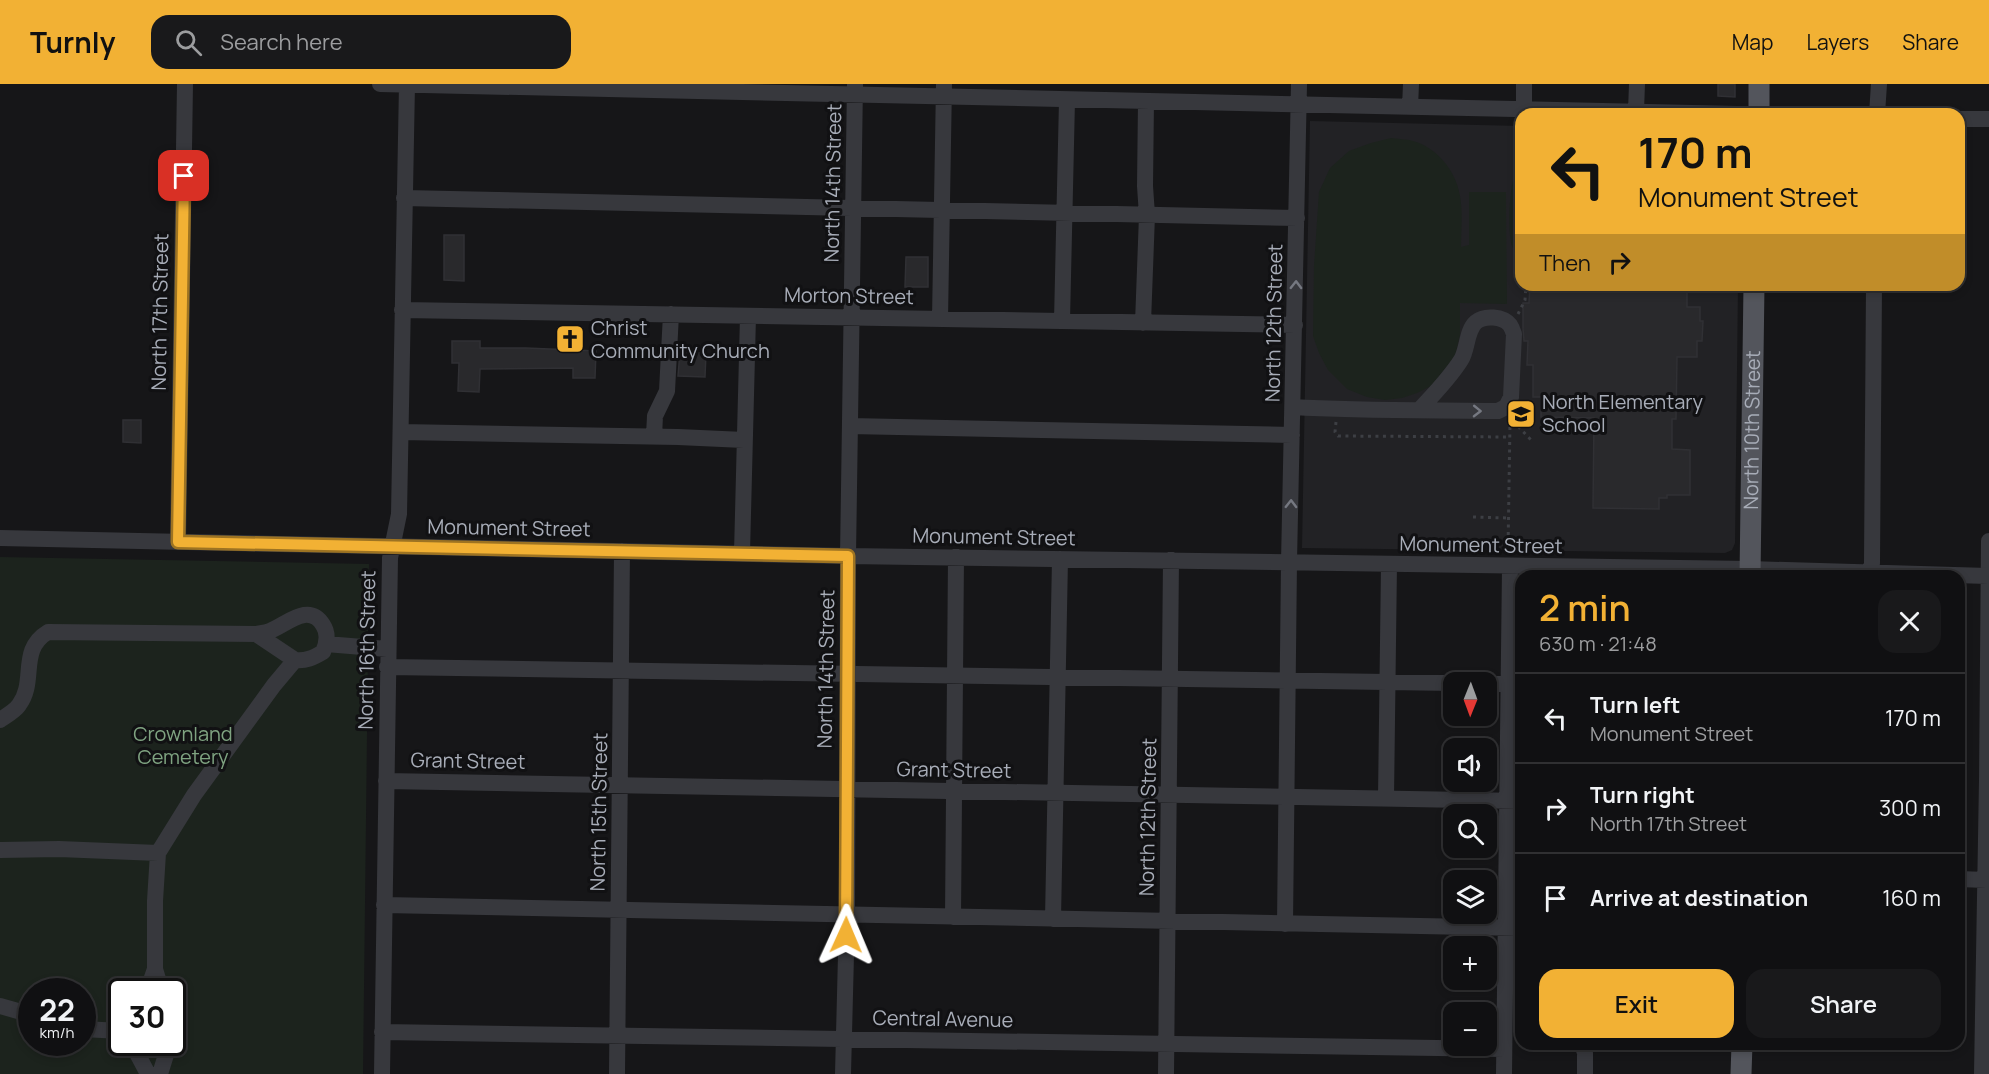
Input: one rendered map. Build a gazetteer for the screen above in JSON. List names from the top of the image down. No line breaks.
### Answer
{"streets":{"main road":["North 10th Street"],"street":["North 14th Street","Morton Street","North 17th Street","North 12th Street","Monument Street","North 16th Street","Grant Street","North 15th Street","Central Avenue"]},"crossings":[["North 14th Street","Morton Street"],["North 14th Street","Monument Street"],["North 14th Street","Grant Street"],["North 14th Street","Central Avenue"],["Morton Street","North 12th Street"],["Morton Street","North 16th Street"],["North 17th Street","Monument Street"],["North 12th Street","Monument Street"],["North 12th Street","Grant Street"],["North 12th Street","Central Avenue"],["Monument Street","North 16th Street"],["Monument Street","North 15th Street"],["North 16th Street","Grant Street"],["North 16th Street","Central Avenue"],["Grant Street","North 15th Street"],["North 15th Street","Central Avenue"]],"parks":["Crownland Cemetery"],"places":{"church":["Christ Community Church"],"school or university":["North Elementary School"]},"north":"bottom","page":{"header":"Turnly","search":"Search here","nav":["Map","Layers","Share"],"turn":["170 m","Monument Street"],"then":"Then","heading":["2 min","630 m · 21:48"],"map_buttons":["+","−"],"list":[{"name":"Turn left","note":"Monument Street","value":"170 m"},{"name":"Turn right","note":"North 17th Street","value":"300 m"},{"name":"Arrive at destination","value":"160 m"}],"buttons":["Exit","Share"],"speed":"22 km/h","limit":"30"}}
